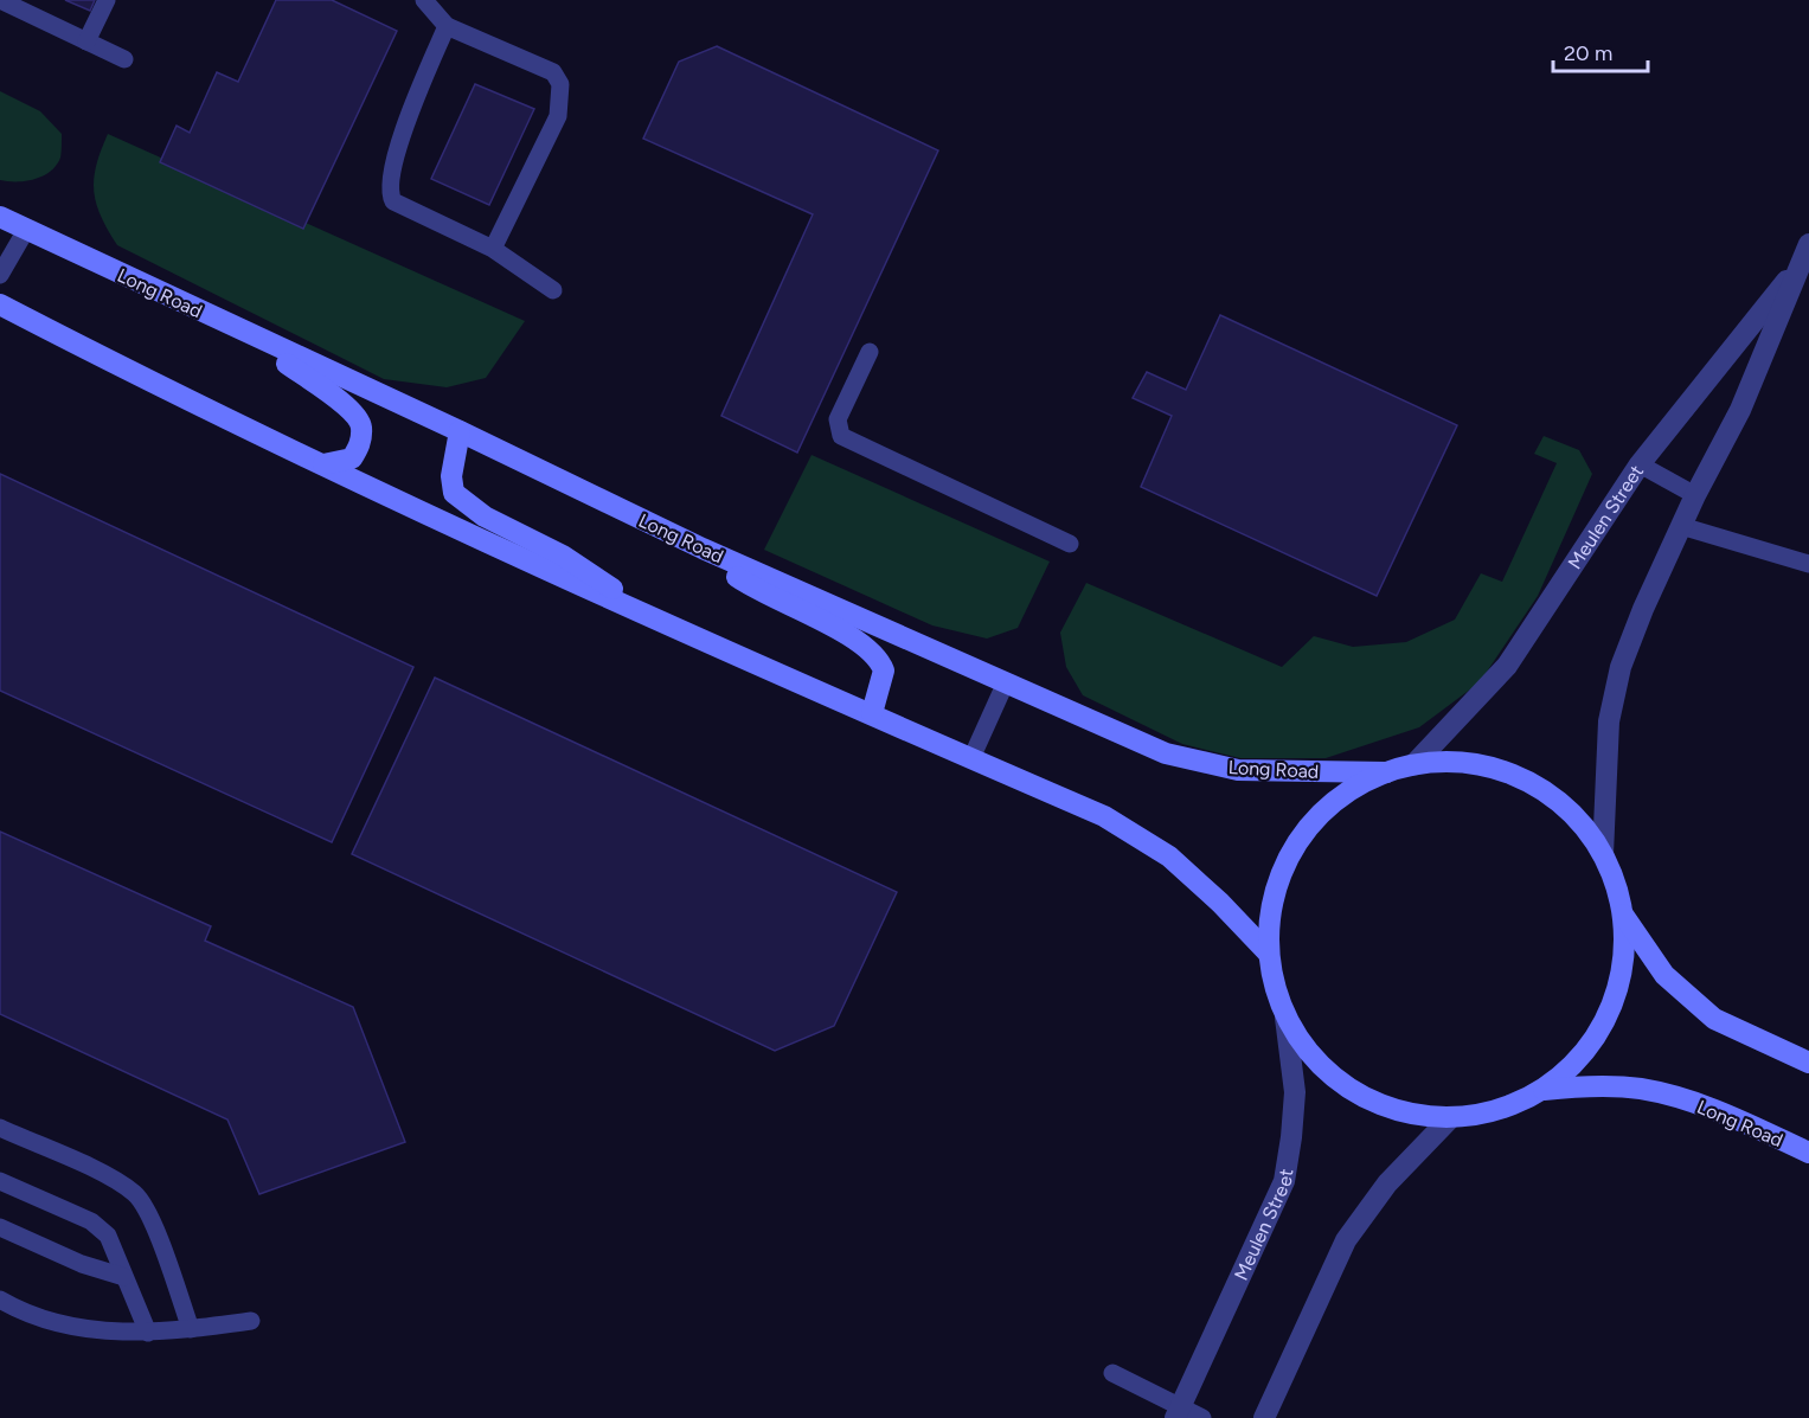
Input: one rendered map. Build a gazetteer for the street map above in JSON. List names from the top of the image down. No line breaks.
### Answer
{"streets":{"street":["Long Road","Meulen Street"]},"scale_bar":"20 m"}
